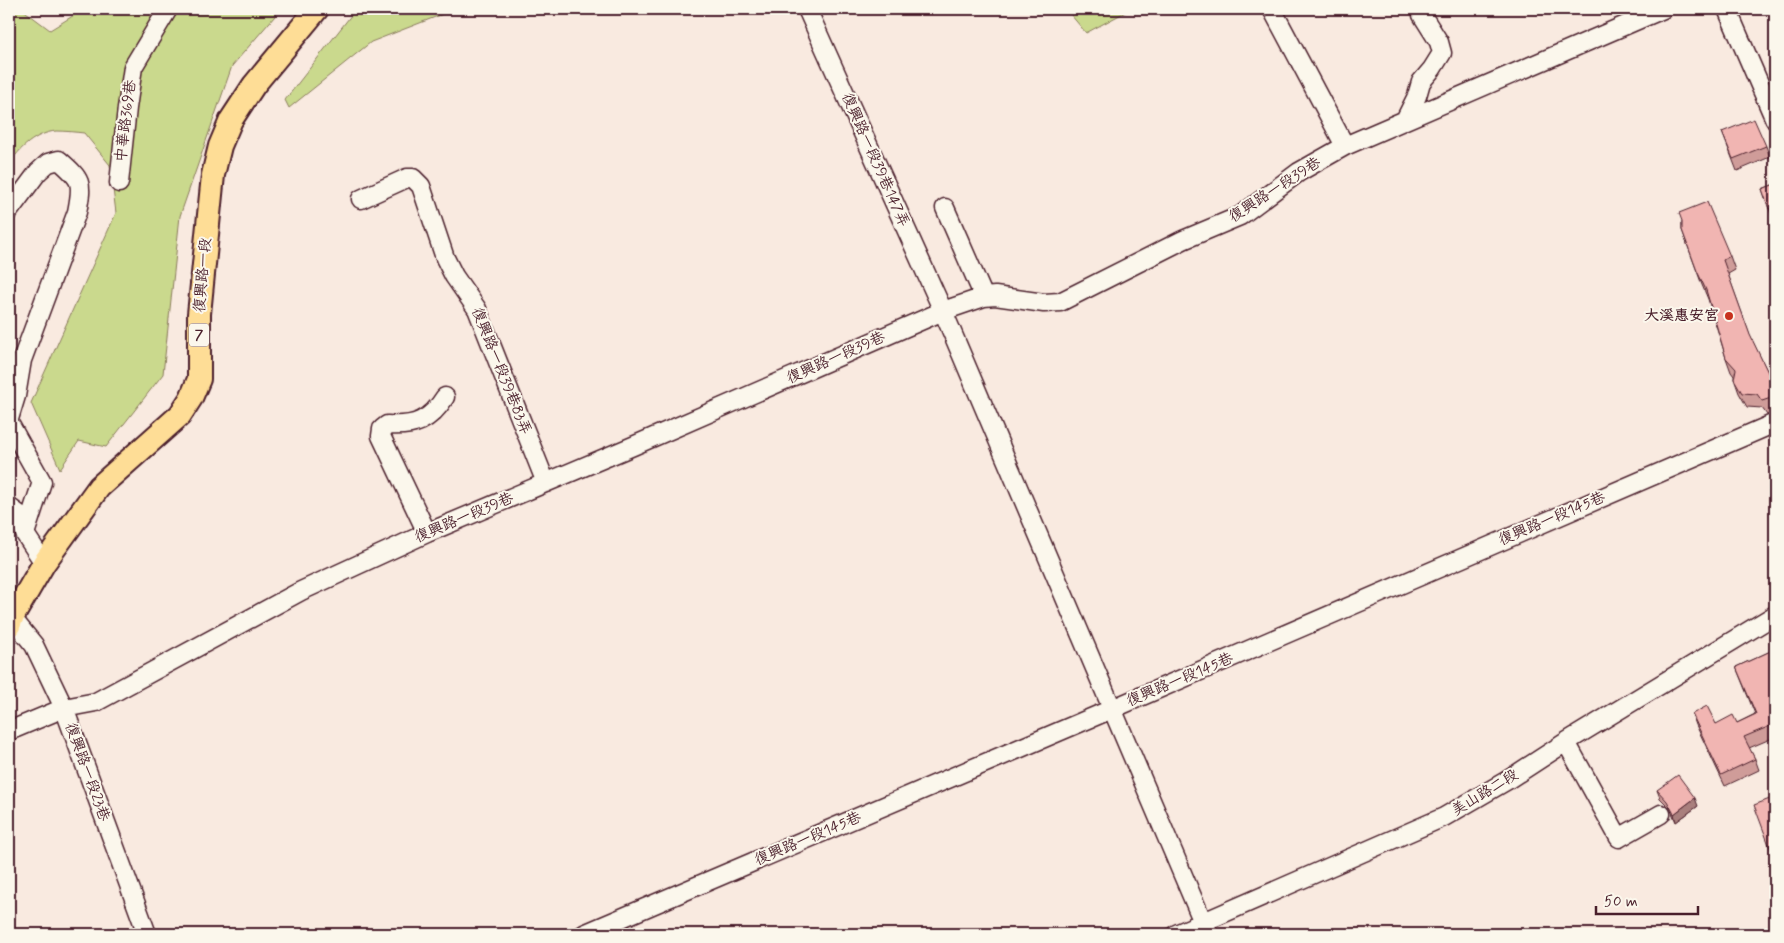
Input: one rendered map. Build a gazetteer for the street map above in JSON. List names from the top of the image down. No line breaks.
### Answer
{"streets":{"main road":["復興路一段","7"],"street":["中華路369巷","復興路一段39巷147弄","復興路一段39巷","復興路一段39巷83弄","復興路一段145巷","復興路一段23巷","美山路二段"]},"crossings":[["復興路一段39巷147弄","復興路一段39巷"],["復興路一段39巷147弄","復興路一段145巷"],["復興路一段39巷147弄","美山路二段"],["復興路一段39巷","復興路一段39巷83弄"],["復興路一段39巷","復興路一段23巷"],["復興路一段","復興路一段23巷"]],"places":["大溪惠安宮"],"scale_bar":"50 m"}
